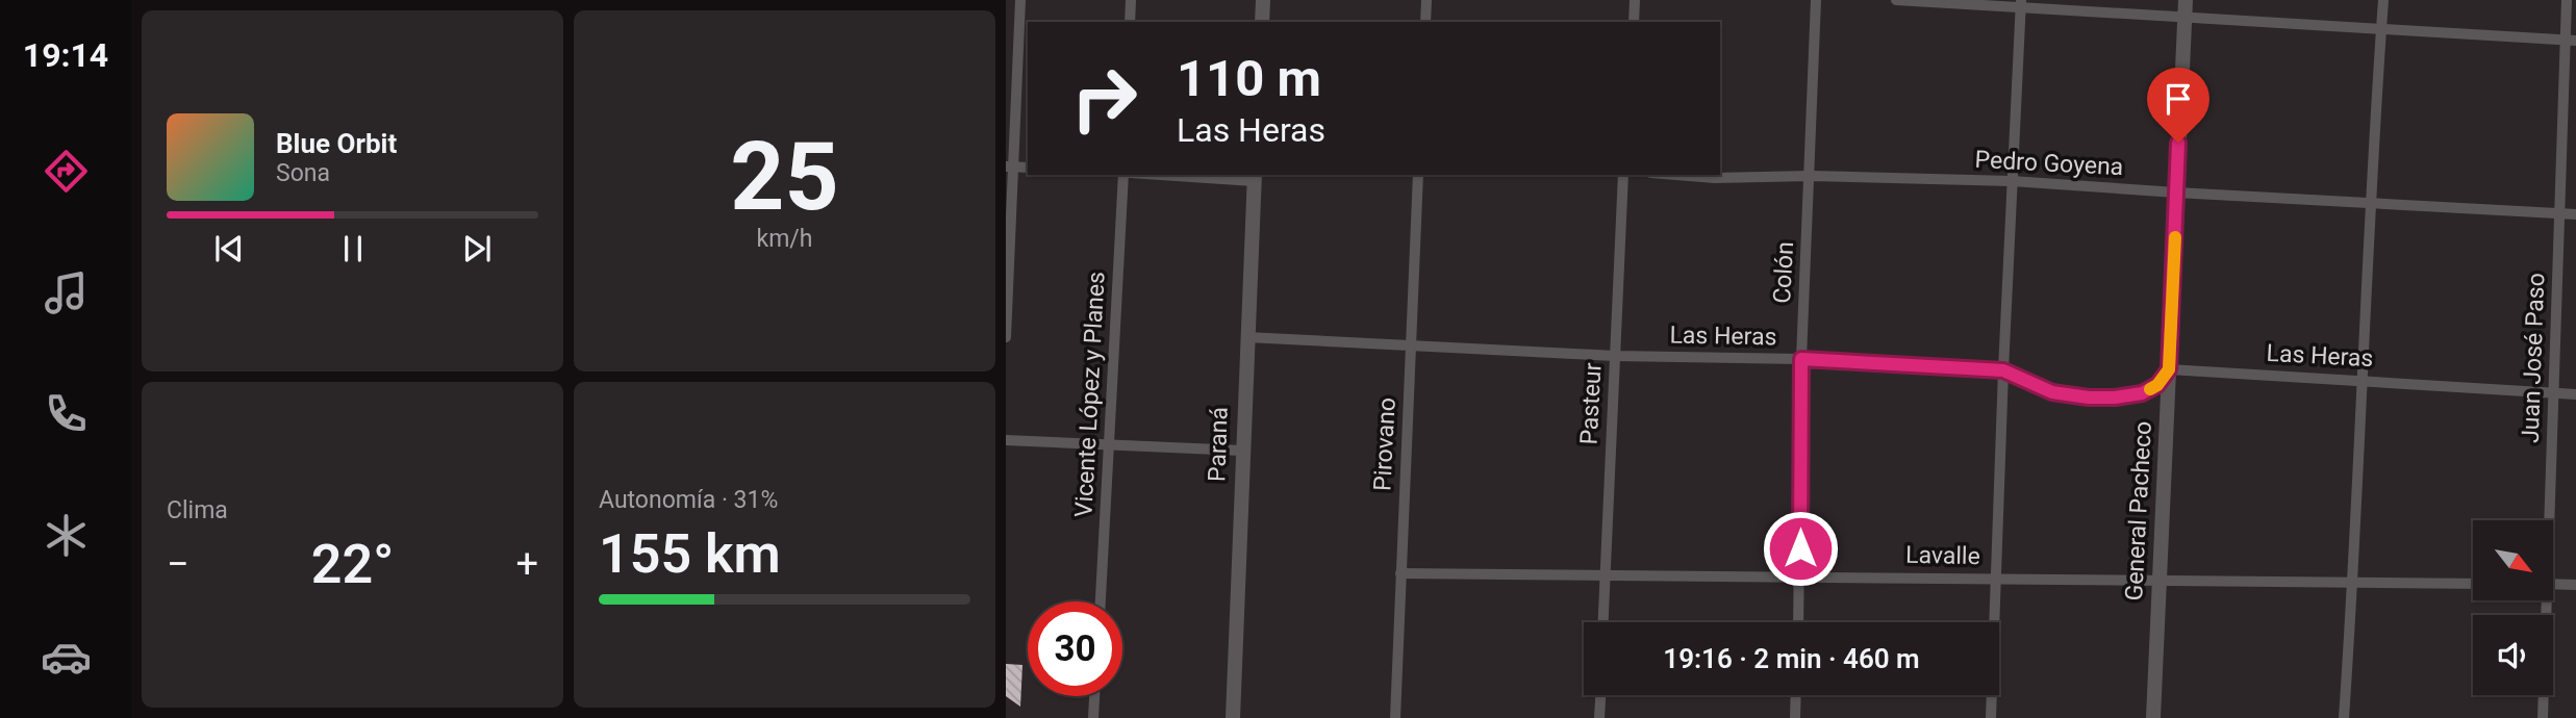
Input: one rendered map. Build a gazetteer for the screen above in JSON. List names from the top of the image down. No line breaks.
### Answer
{"streets":{"street":["Pedro Goyena","Colón","Las Heras","Juan José Paso","Vicente López y Planes","Pasteur","Paraná","Pirovano","General Pacheco","Lavalle"]},"crossings":[["Pedro Goyena","Colón"],["Pedro Goyena","Juan José Paso"],["Pedro Goyena","General Pacheco"],["Colón","Las Heras"],["Colón","Lavalle"],["Las Heras","Juan José Paso"],["Las Heras","Pasteur"],["Las Heras","Paraná"],["Las Heras","Pirovano"],["Las Heras","General Pacheco"],["Pasteur","Lavalle"],["Pirovano","Lavalle"],["General Pacheco","Lavalle"]],"north":"bottom right","page":{"tabs":"19:14","tile":[["25","km/h"],"Clima",["Autonomía · 31%","155 km"]],"turn":["110 m","Las Heras"],"song":["Blue Orbit","Sona"],"heat":["−","22°","+"],"limit":"30","trip":"19:16 · 2 min · 460 m"}}
